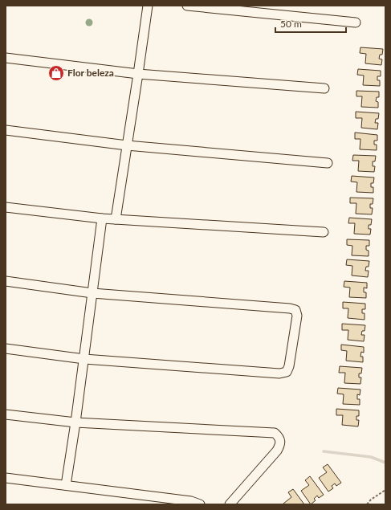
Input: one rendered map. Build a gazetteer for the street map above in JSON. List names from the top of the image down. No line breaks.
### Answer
{"places":{"shop":["Flor beleza"]},"scale_bar":"50 m"}
